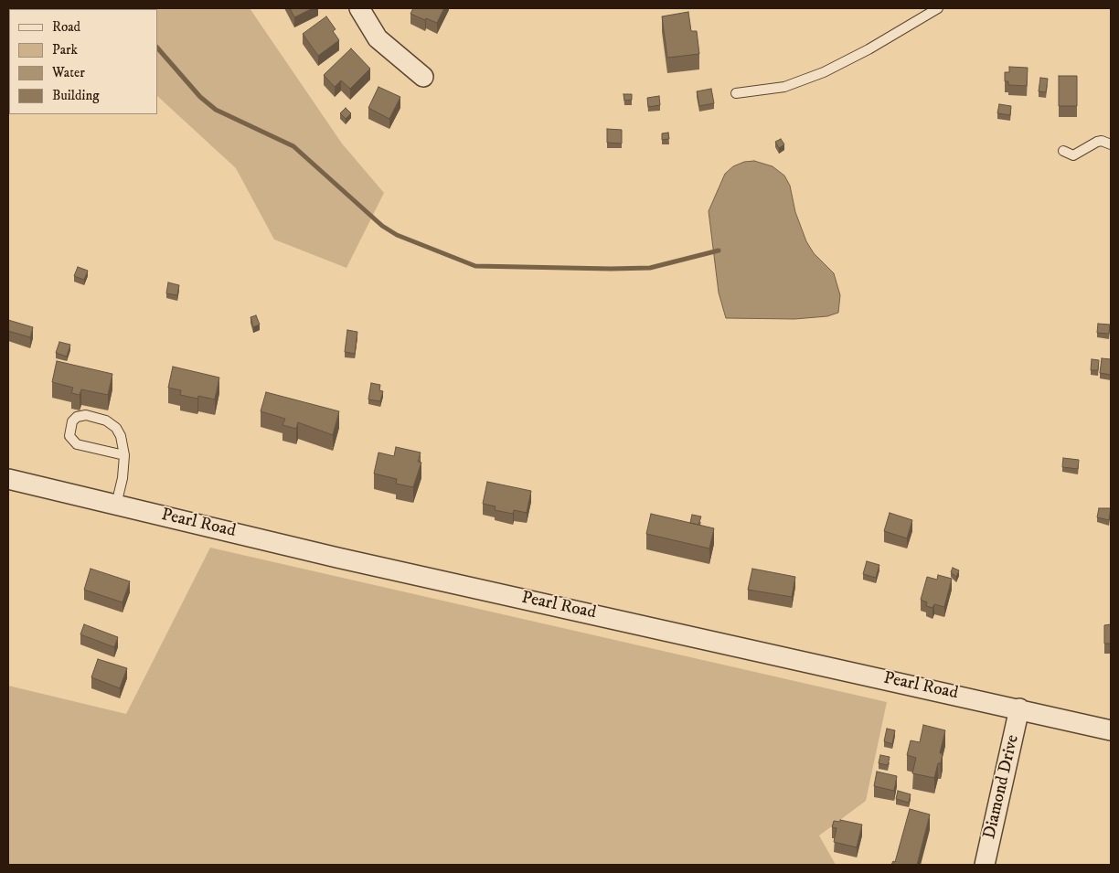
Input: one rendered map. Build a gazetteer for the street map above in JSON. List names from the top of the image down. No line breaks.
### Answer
{"streets":{"street":["Pearl Road","Diamond Drive"]},"crossings":[["Pearl Road","Diamond Drive"]],"legend":["Road","Park","Water","Building"]}
